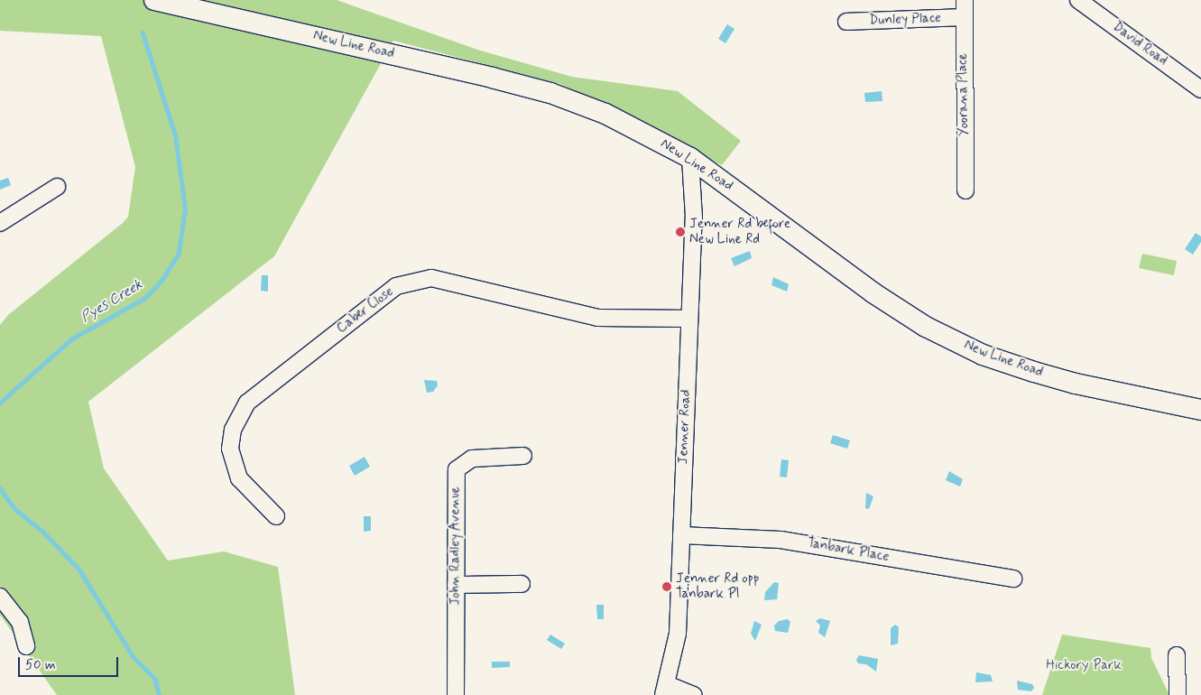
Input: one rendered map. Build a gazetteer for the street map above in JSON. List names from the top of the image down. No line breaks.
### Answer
{"streets":{"main road":["New Line Road"],"street":["Dunley Place","David Road","Yoorana Place","Caber Close","Jenner Road","John Radley Avenue","Tanbark Place"]},"crossings":[["Dunley Place","Yoorana Place"],["New Line Road","Jenner Road"],["Caber Close","Jenner Road"],["Jenner Road","Tanbark Place"]],"water":["Pyes Creek"],"parks":["Hickory Park"],"places":["Jenner Rd before New Line Rd","Jenner Rd opp Tanbark Pl"],"scale_bar":"50 m"}
